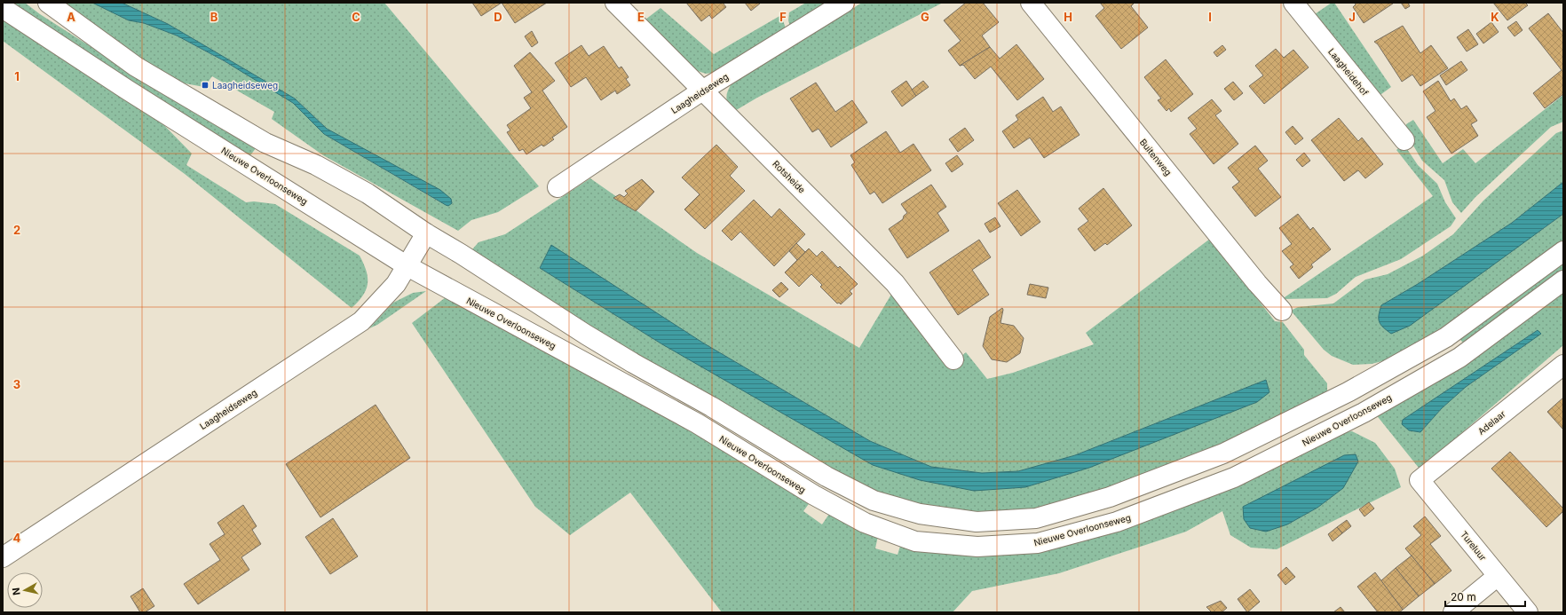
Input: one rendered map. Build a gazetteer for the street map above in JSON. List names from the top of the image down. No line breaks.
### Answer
{"streets":{"street":["Laagheidehof","Laagheidseweg","Buitenweg","Nieuwe Overloonseweg","Rotsheide","Adelaar","Tureluur"]},"crossings":[["Laagheidseweg","Nieuwe Overloonseweg"],["Laagheidseweg","Rotsheide"],["Adelaar","Tureluur"]],"places":{"transit":["Laagheidseweg"]},"scale_bar":"20 m","north":"left","grid":{"columns":["A","B","C","D","E","F","G","H","I","J","K"],"rows":["1","2","3","4"]}}
